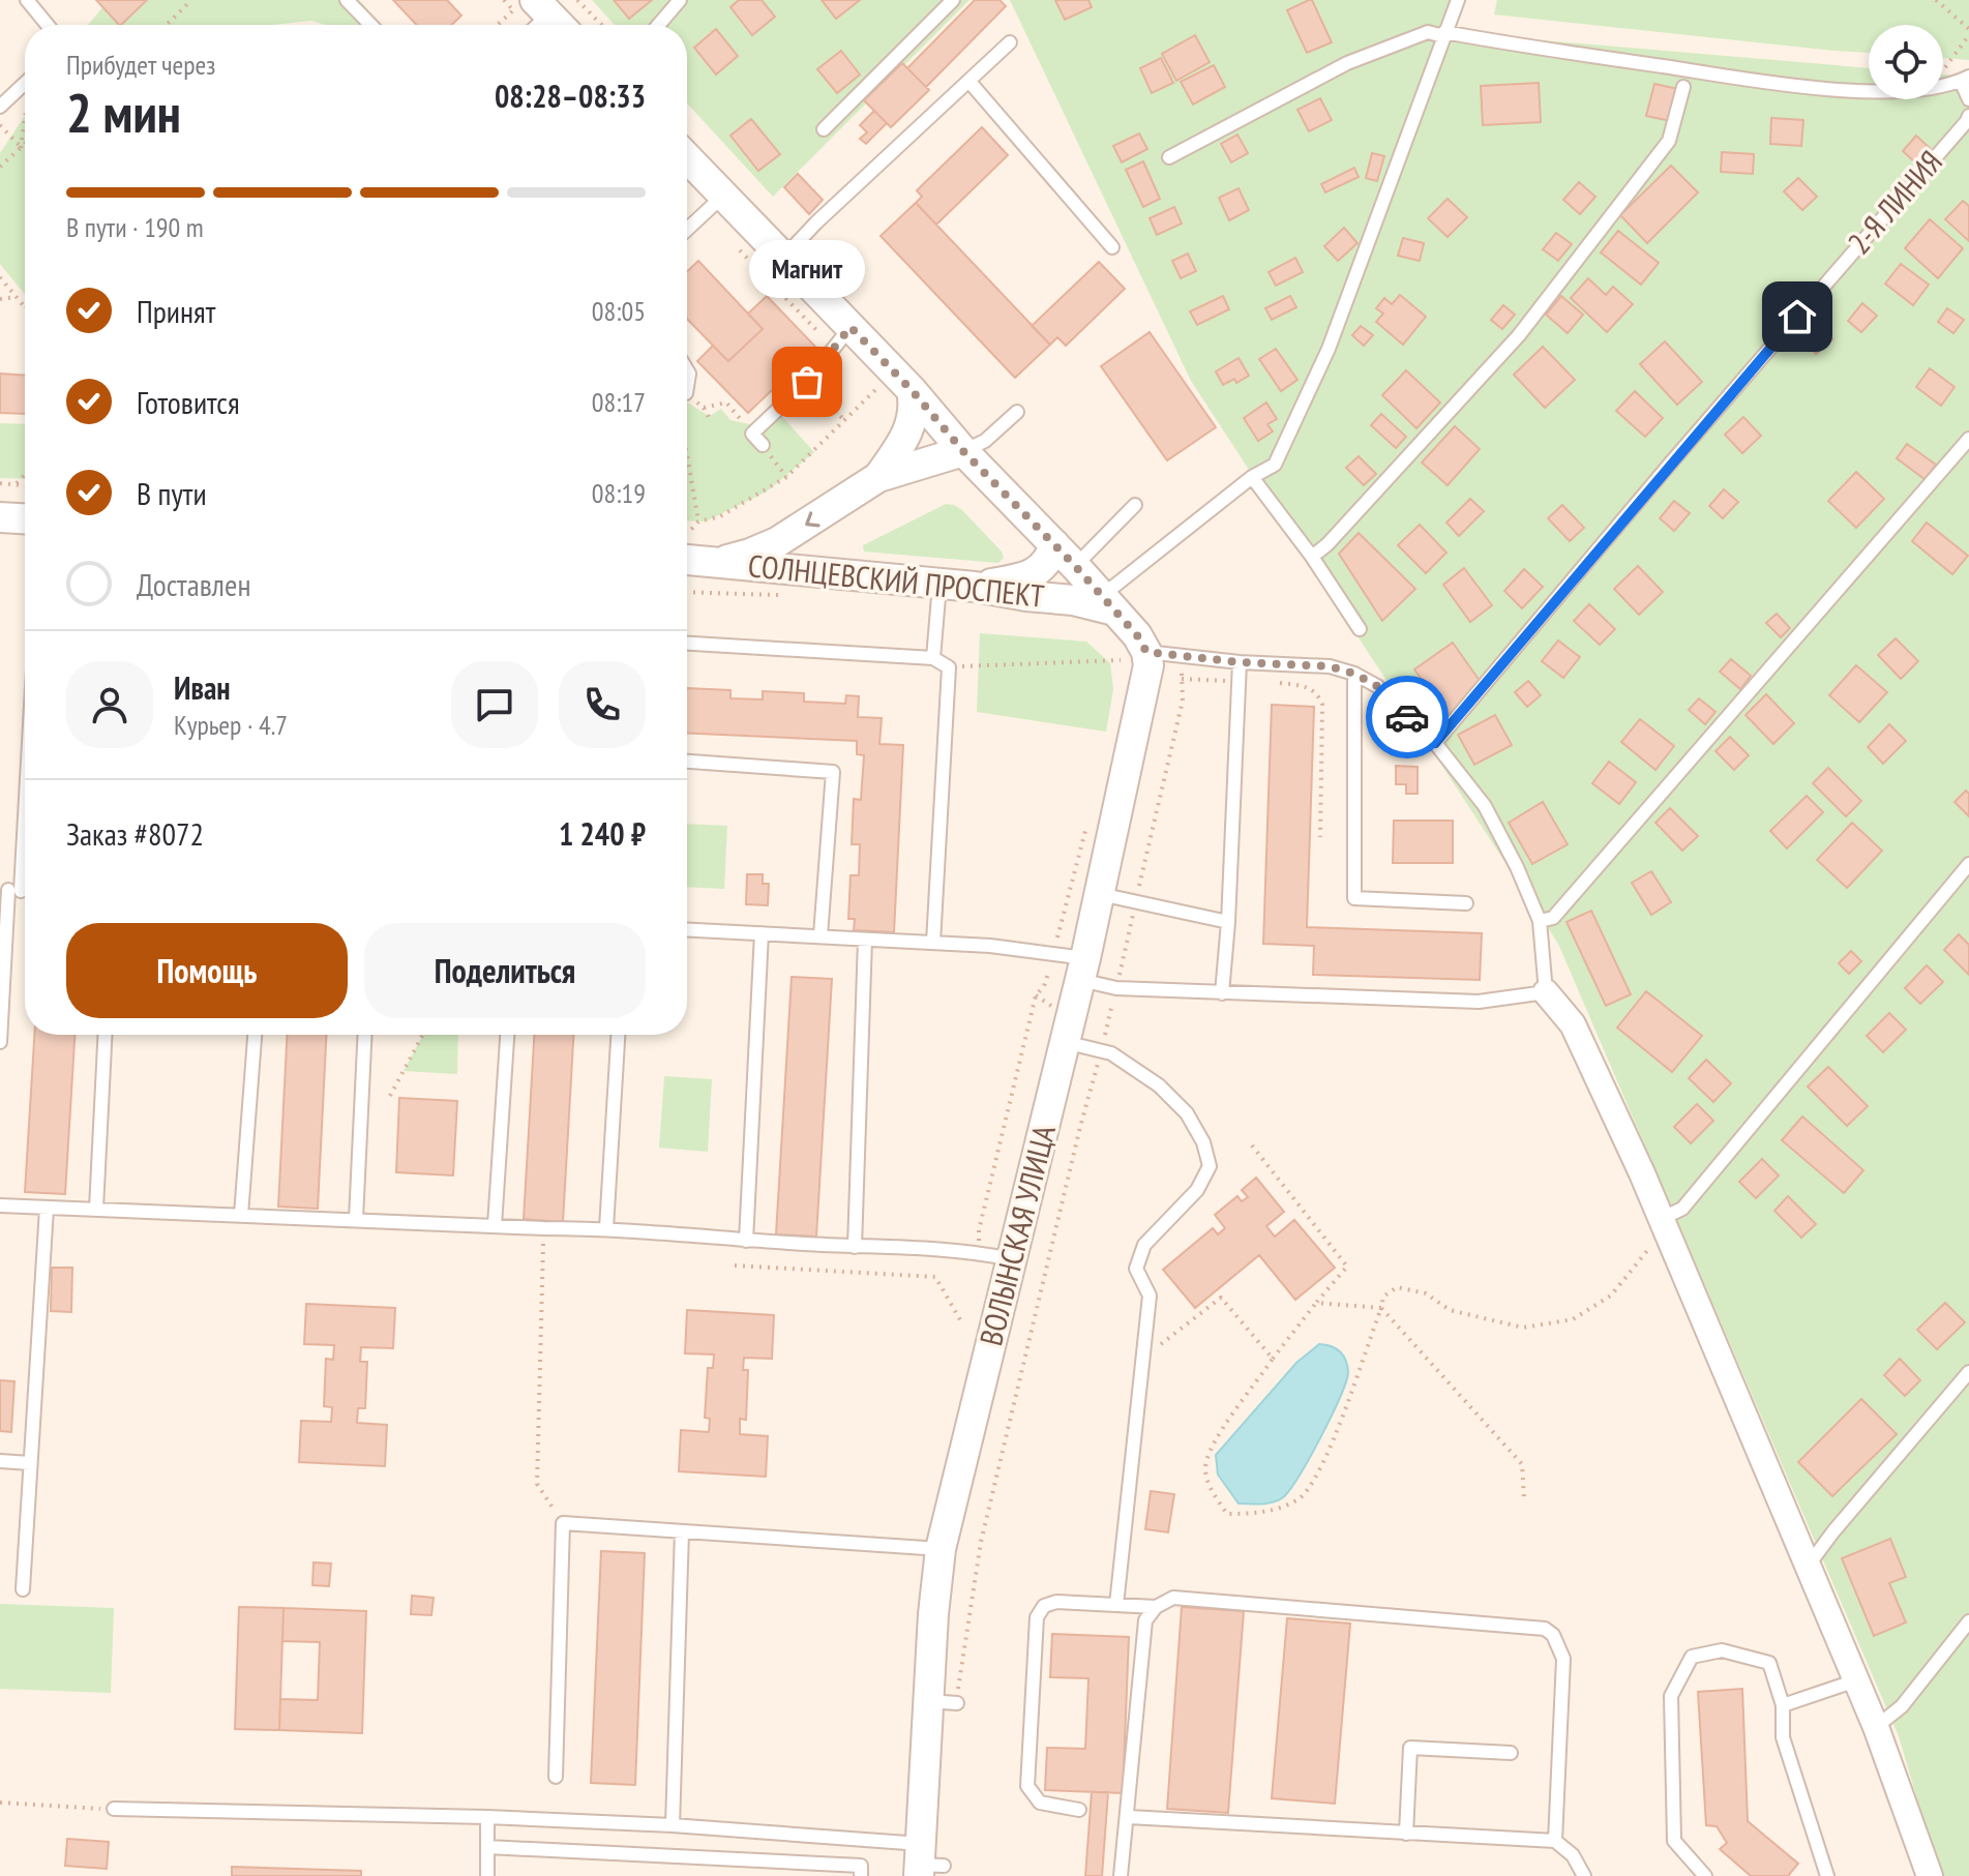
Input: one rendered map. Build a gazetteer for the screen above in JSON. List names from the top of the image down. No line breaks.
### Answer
{"streets":{"street":["СОЛНЦЕВСКИЙ ПРОСПЕКТ","ВОЛЫНСКАЯ УЛИЦА"],"lane":["2-Я ЛИНИЯ"]},"places":["Магнит"],"page":{"heading":["2 мин","Прибудет через","08:28–08:33"],"panel":["Иван","Курьер · 4.7","Заказ #8072","1 240 ₽"],"bar":"В пути · 190 m","bubble":"Магнит","list":[["Принят","08:05"],["Готовится","08:17"],["В пути","08:19"],"Доставлен"],"buttons":["Помощь","Поделиться"]}}
